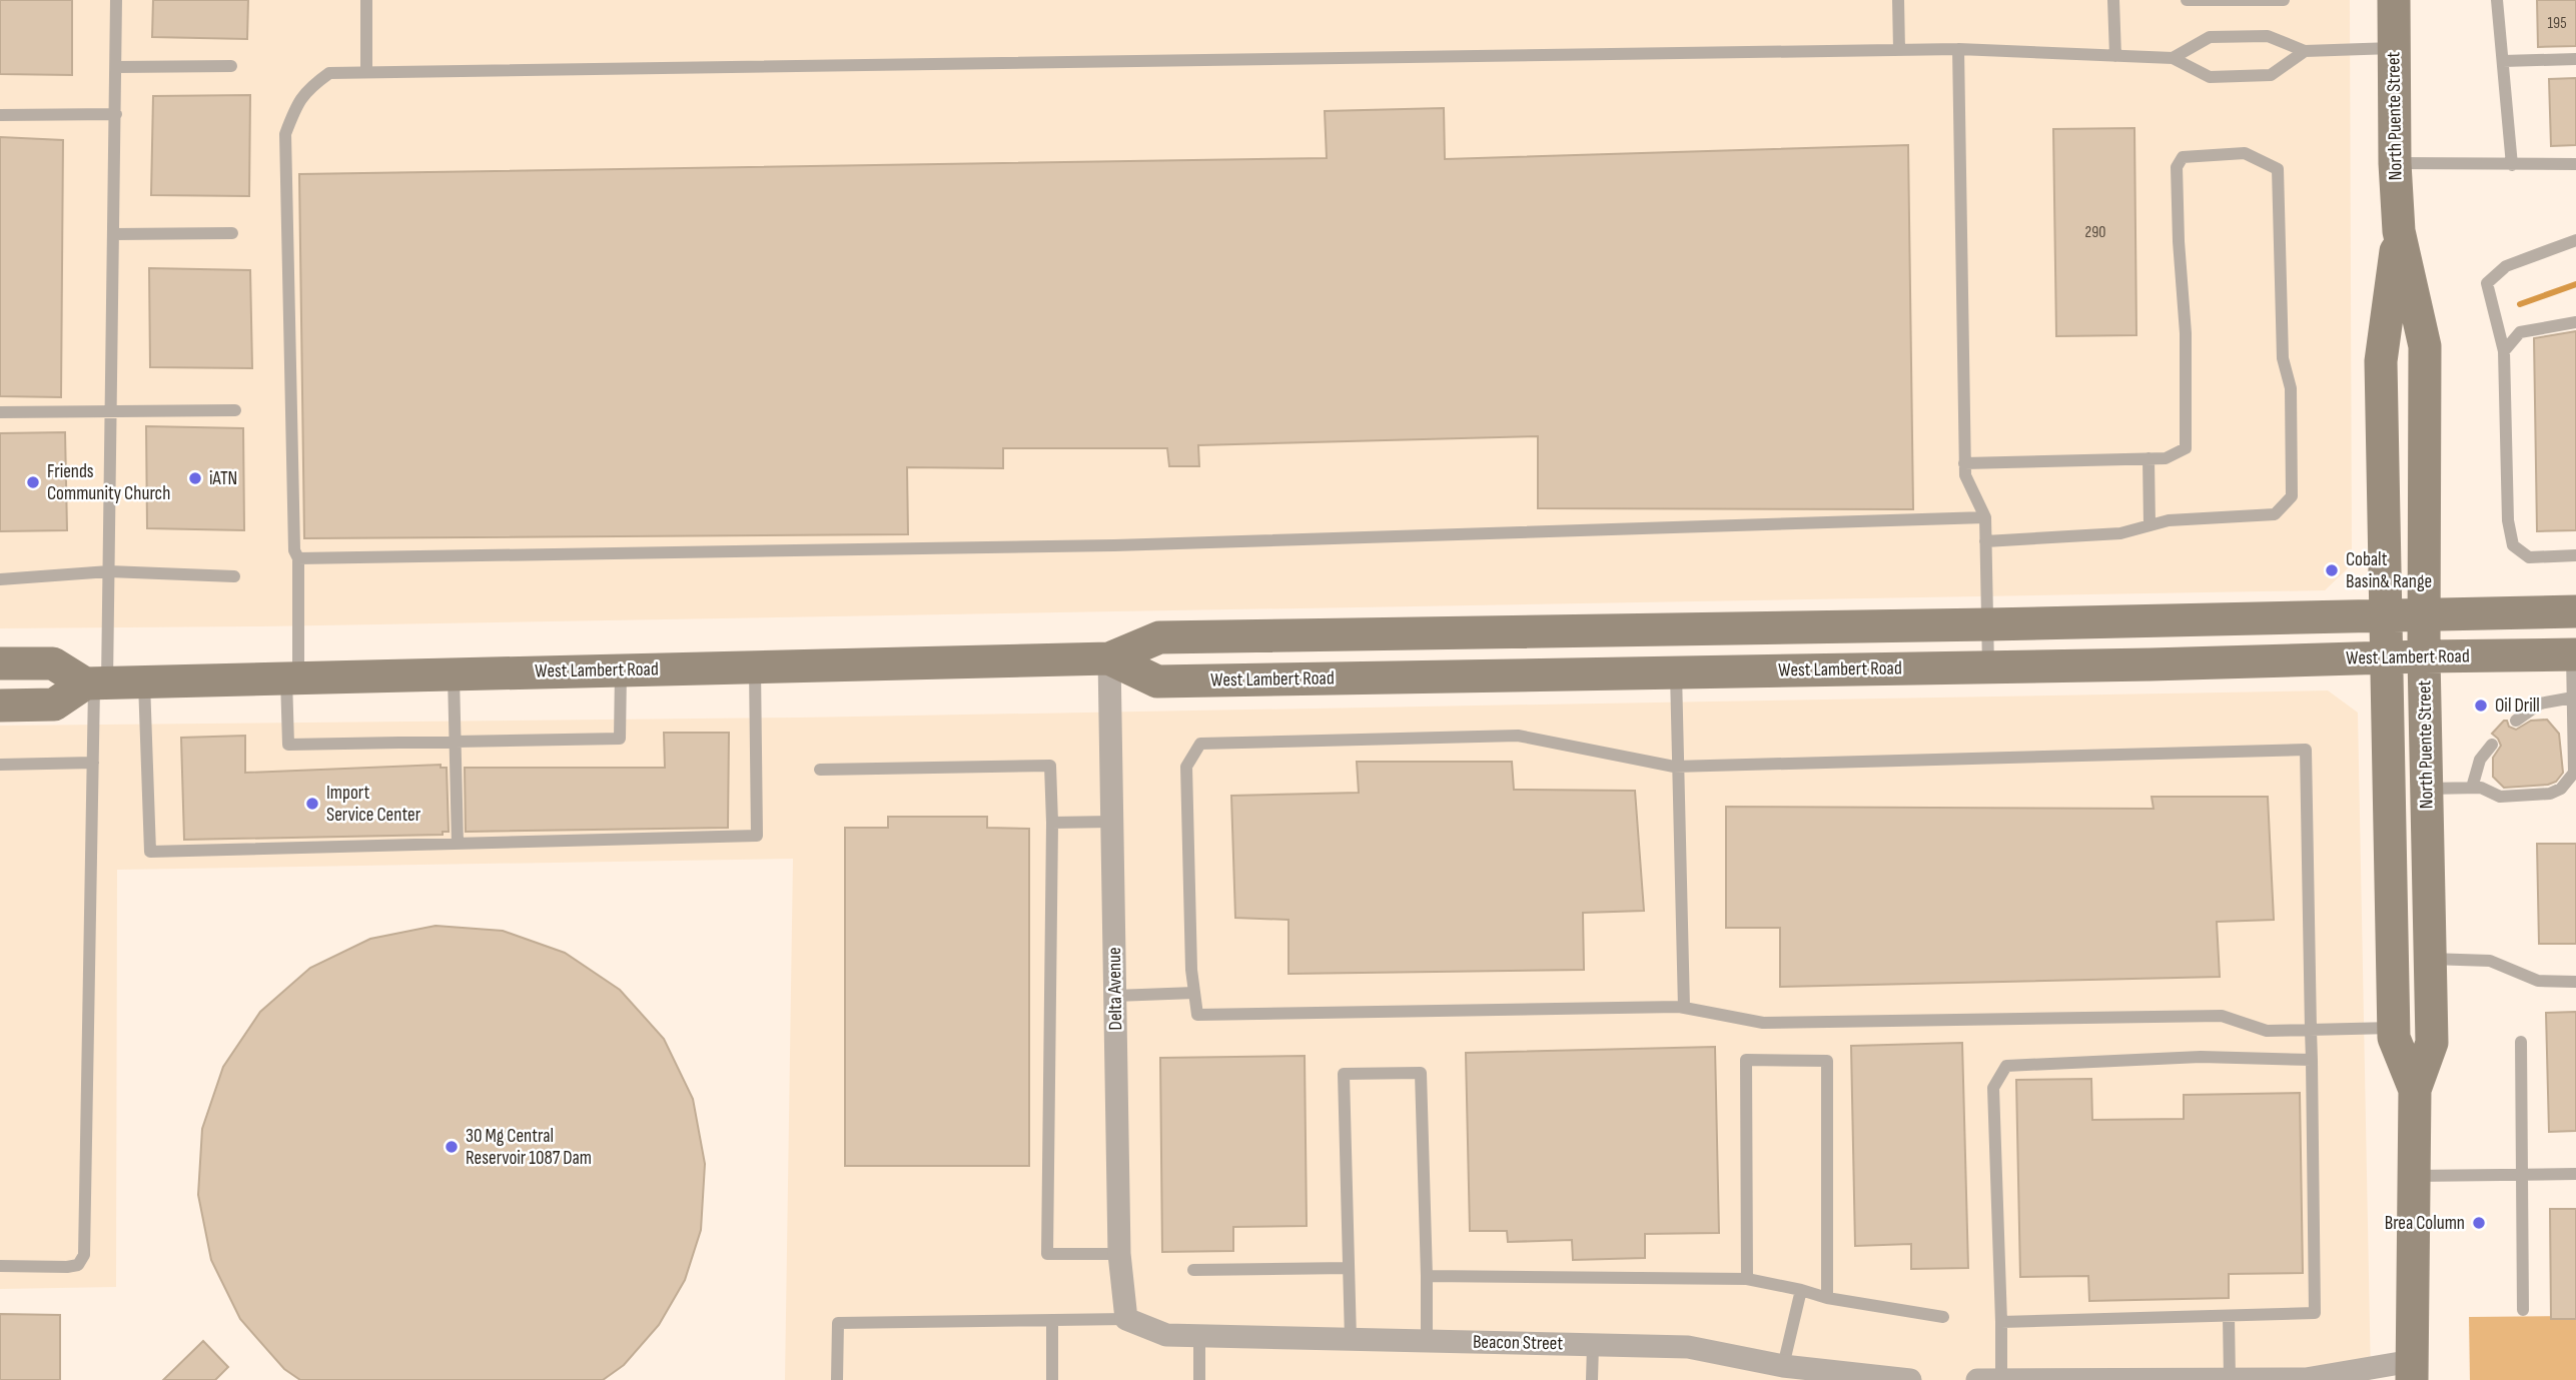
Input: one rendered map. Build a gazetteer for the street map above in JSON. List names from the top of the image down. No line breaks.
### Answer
{"streets":{"main road":["North Puente Street","West Lambert Road"],"street":["Delta Avenue","Beacon Street"]},"crossings":[["North Puente Street","West Lambert Road"],["West Lambert Road","Delta Avenue"],["Delta Avenue","Beacon Street"]],"places":["iATN","Friends Community Church","Cobalt Basin& Range","Oil Drill","Import Service Center","30 Mg Central Reservoir 1087 Dam","Brea Column"],"house_numbers":["195","290"]}
